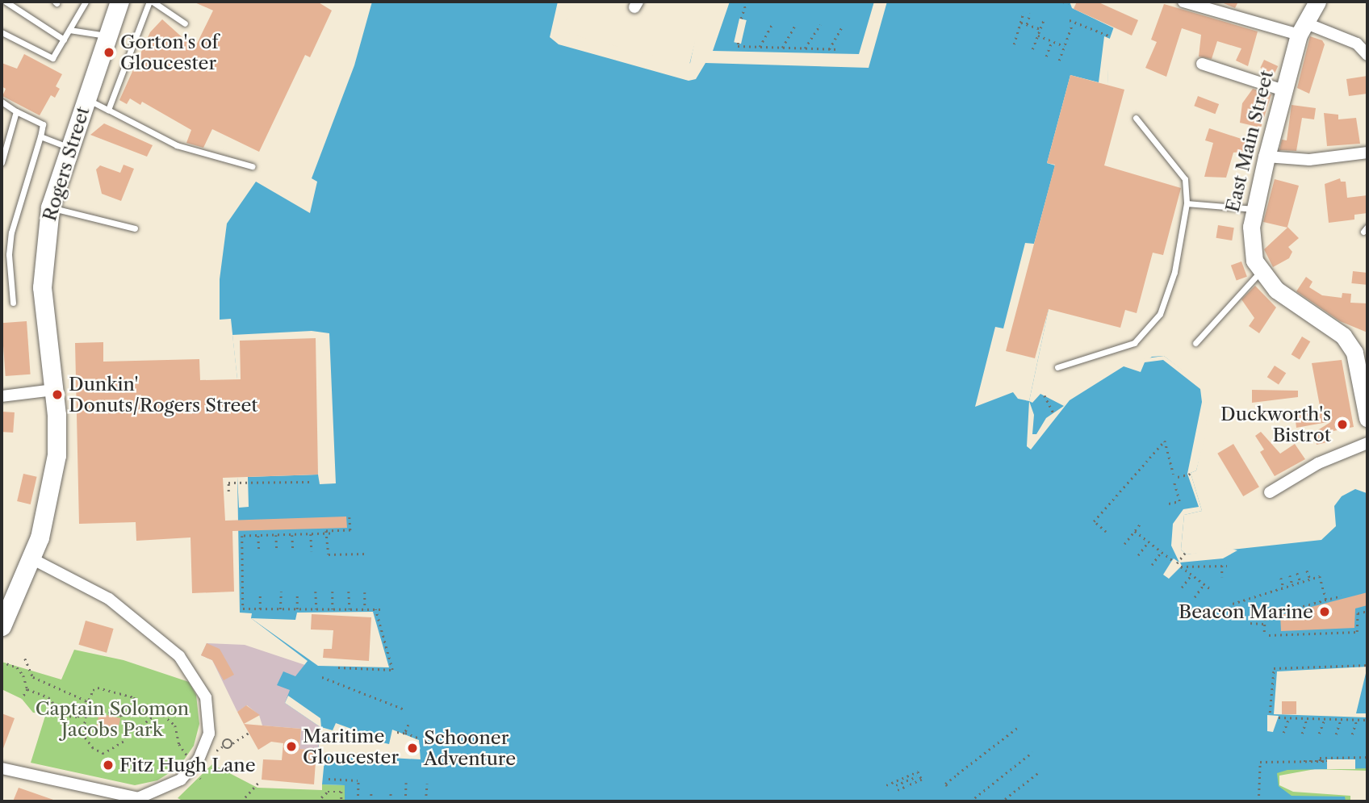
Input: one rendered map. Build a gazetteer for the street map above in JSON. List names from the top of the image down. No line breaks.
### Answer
{"streets":{"main road":["East Main Street","Rogers Street"]},"parks":["Captain Solomon Jacobs Park"],"places":["Gorton's of Gloucester","Dunkin' Donuts/Rogers Street","Duckworth's Bistrot","Beacon Marine","Maritime Gloucester","Schooner Adventure","Fitz Hugh Lane"]}
